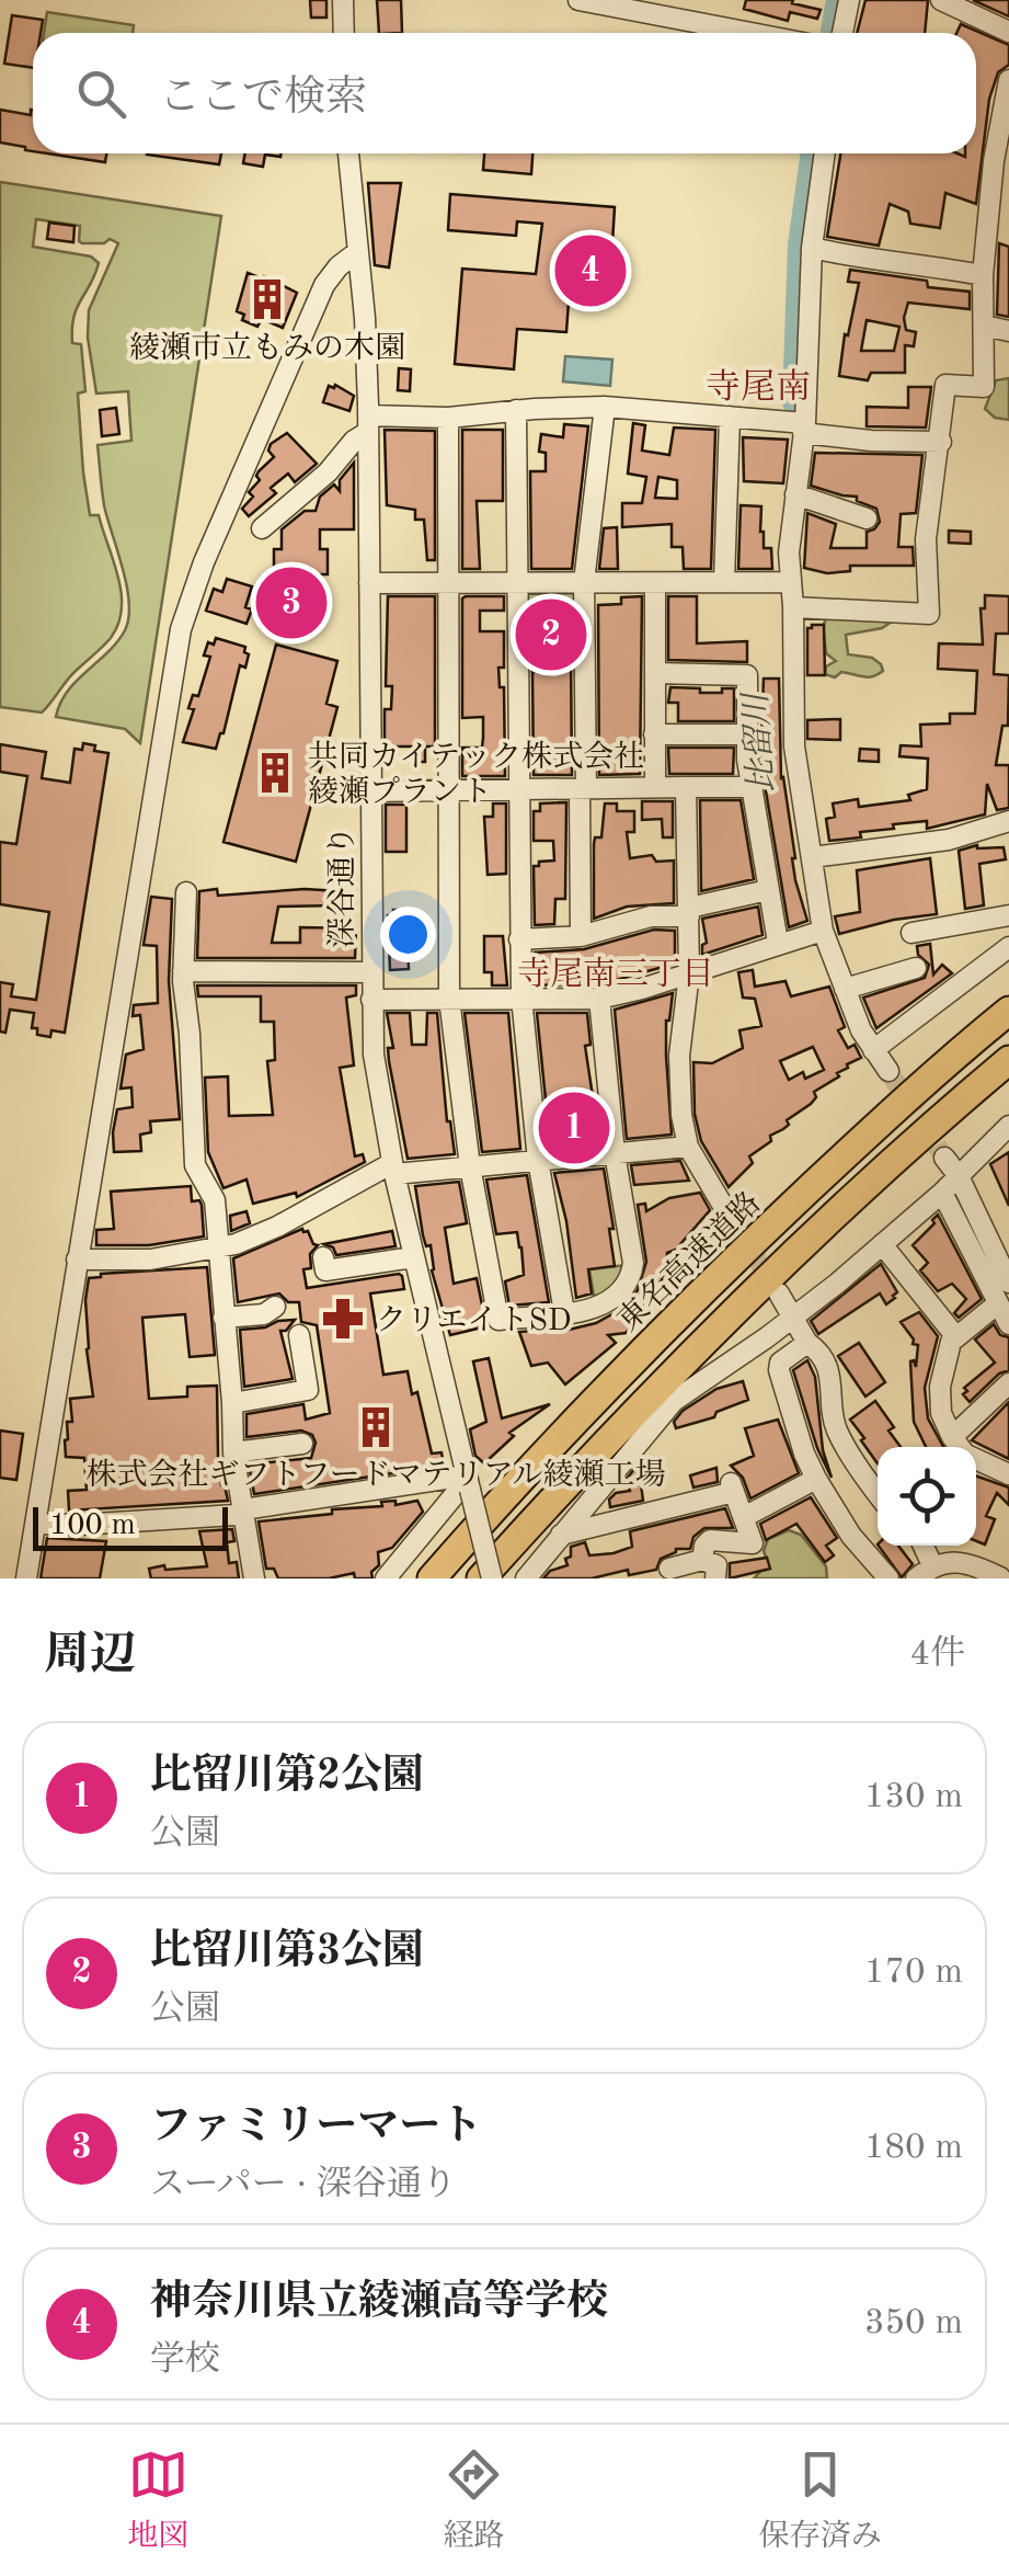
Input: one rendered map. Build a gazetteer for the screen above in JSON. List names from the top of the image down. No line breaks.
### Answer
{"streets":{"highway":["東名高速道路"],"street":["深谷通り"]},"districts":["寺尾南","寺尾南三丁目"],"water":["比留川"],"places":{"building":["綾瀬市立もみの木園","共同カイテック株式会社 綾瀬プラント","株式会社ギフトフードマテリアル綾瀬工場"],"pharmacy":["クリエイトSD"]},"scale_bar":"100 m","page":{"search":"ここで検索","pins":["4","3","2","1"],"scale":"100 m","heading":["周辺","4件"],"list":[{"mark":"1","name":"比留川第2公園","note":"公園","value":"130 m"},{"mark":"2","name":"比留川第3公園","note":"公園","value":"170 m"},{"mark":"3","name":"ファミリーマート","note":"スーパー · 深谷通り","value":"180 m"},{"mark":"4","name":"神奈川県立綾瀬高等学校","note":"学校","value":"350 m"}],"nav":["地図","経路","保存済み"]}}
